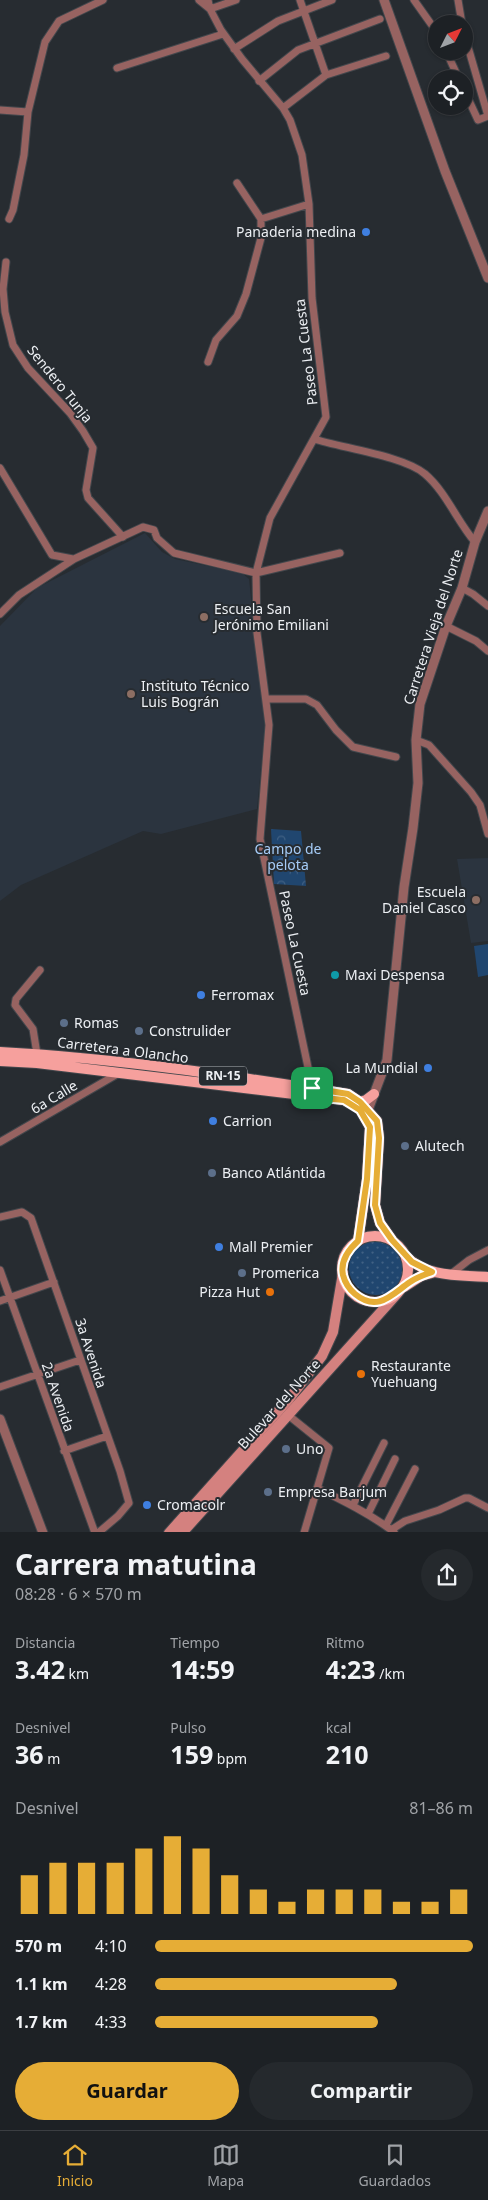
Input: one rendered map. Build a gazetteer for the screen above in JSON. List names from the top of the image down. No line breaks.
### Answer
{"streets":{"main road":["Carretera a Olancho","RN-15","Bulevar del Norte"],"street":["Paseo La Cuesta","Sendero Tunja","Carretera Vieja del Norte","6a Calle","3a Avenida","2a Avenida"]},"crossings":[["Paseo La Cuesta","Carretera a Olancho"],["Carretera Vieja del Norte","Carretera a Olancho"],["Carretera a Olancho","RN-15"],["Carretera a Olancho","6a Calle"],["Carretera a Olancho","Bulevar del Norte"],["RN-15","Bulevar del Norte"],["3a Avenida","2a Avenida"]],"parks":["Campo de pelota"],"places":["Panaderia medina","Escuela San Jerónimo Emiliani","Instituto Técnico Luis Bográn","Escuela Daniel Casco","Maxi Despensa","Ferromax","Romas","Construlider","La Mundial","Carrion","Alutech","Banco Atlántida","Mall Premier","Promerica","Pizza Hut","Restaurante Yuehuang","Uno","Empresa Barjum","Cromacolr"],"north":"top right","page":{"heading":["Carrera matutina","08:28 · 6 × 570 m"],"stats":[["Distancia","3.42 km"],["Tiempo","14:59"],["Ritmo","4:23 /km"],["Desnivel","36 m"],["Pulso","159 bpm"],["kcal","210"]],"chart":["Desnivel","81–86 m"],"list":[{"name":"570 m","note":"4:10"},{"name":"1.1 km","note":"4:28"},{"name":"1.7 km","note":"4:33"}],"buttons":["Guardar","Compartir"],"tabs":["Inicio","Mapa","Guardados"]}}
